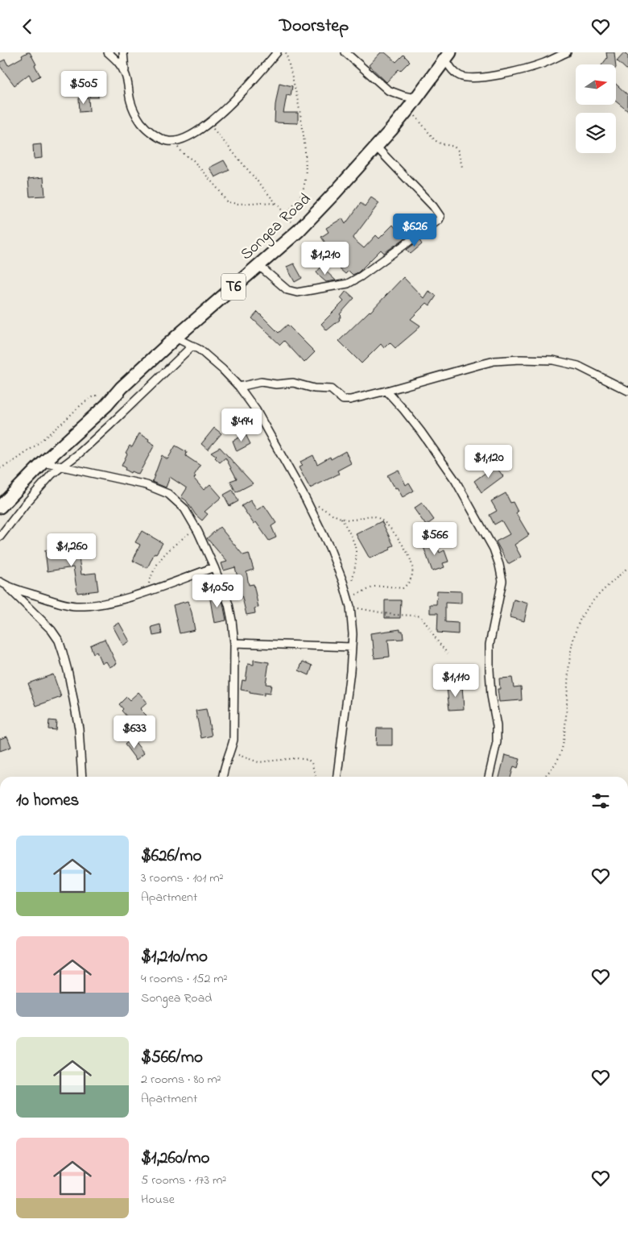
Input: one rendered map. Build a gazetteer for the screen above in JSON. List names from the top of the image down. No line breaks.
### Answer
{"streets":{"highway":["Songea Road","T6"]},"north":"right","page":{"header":"Doorstep","price":["$505","$626","$1,210","$494","$1,120","$566","$1,260","$1,050","$1,110","$633"],"heading":"10 homes","list":[{"name":"$626/mo","note":"3 rooms · 101 m² · Apartment"},{"name":"$1,210/mo","note":"4 rooms · 152 m² · Songea Road"},{"name":"$566/mo","note":"2 rooms · 80 m² · Apartment"},{"name":"$1,260/mo","note":"5 rooms · 173 m² · House"}]}}
